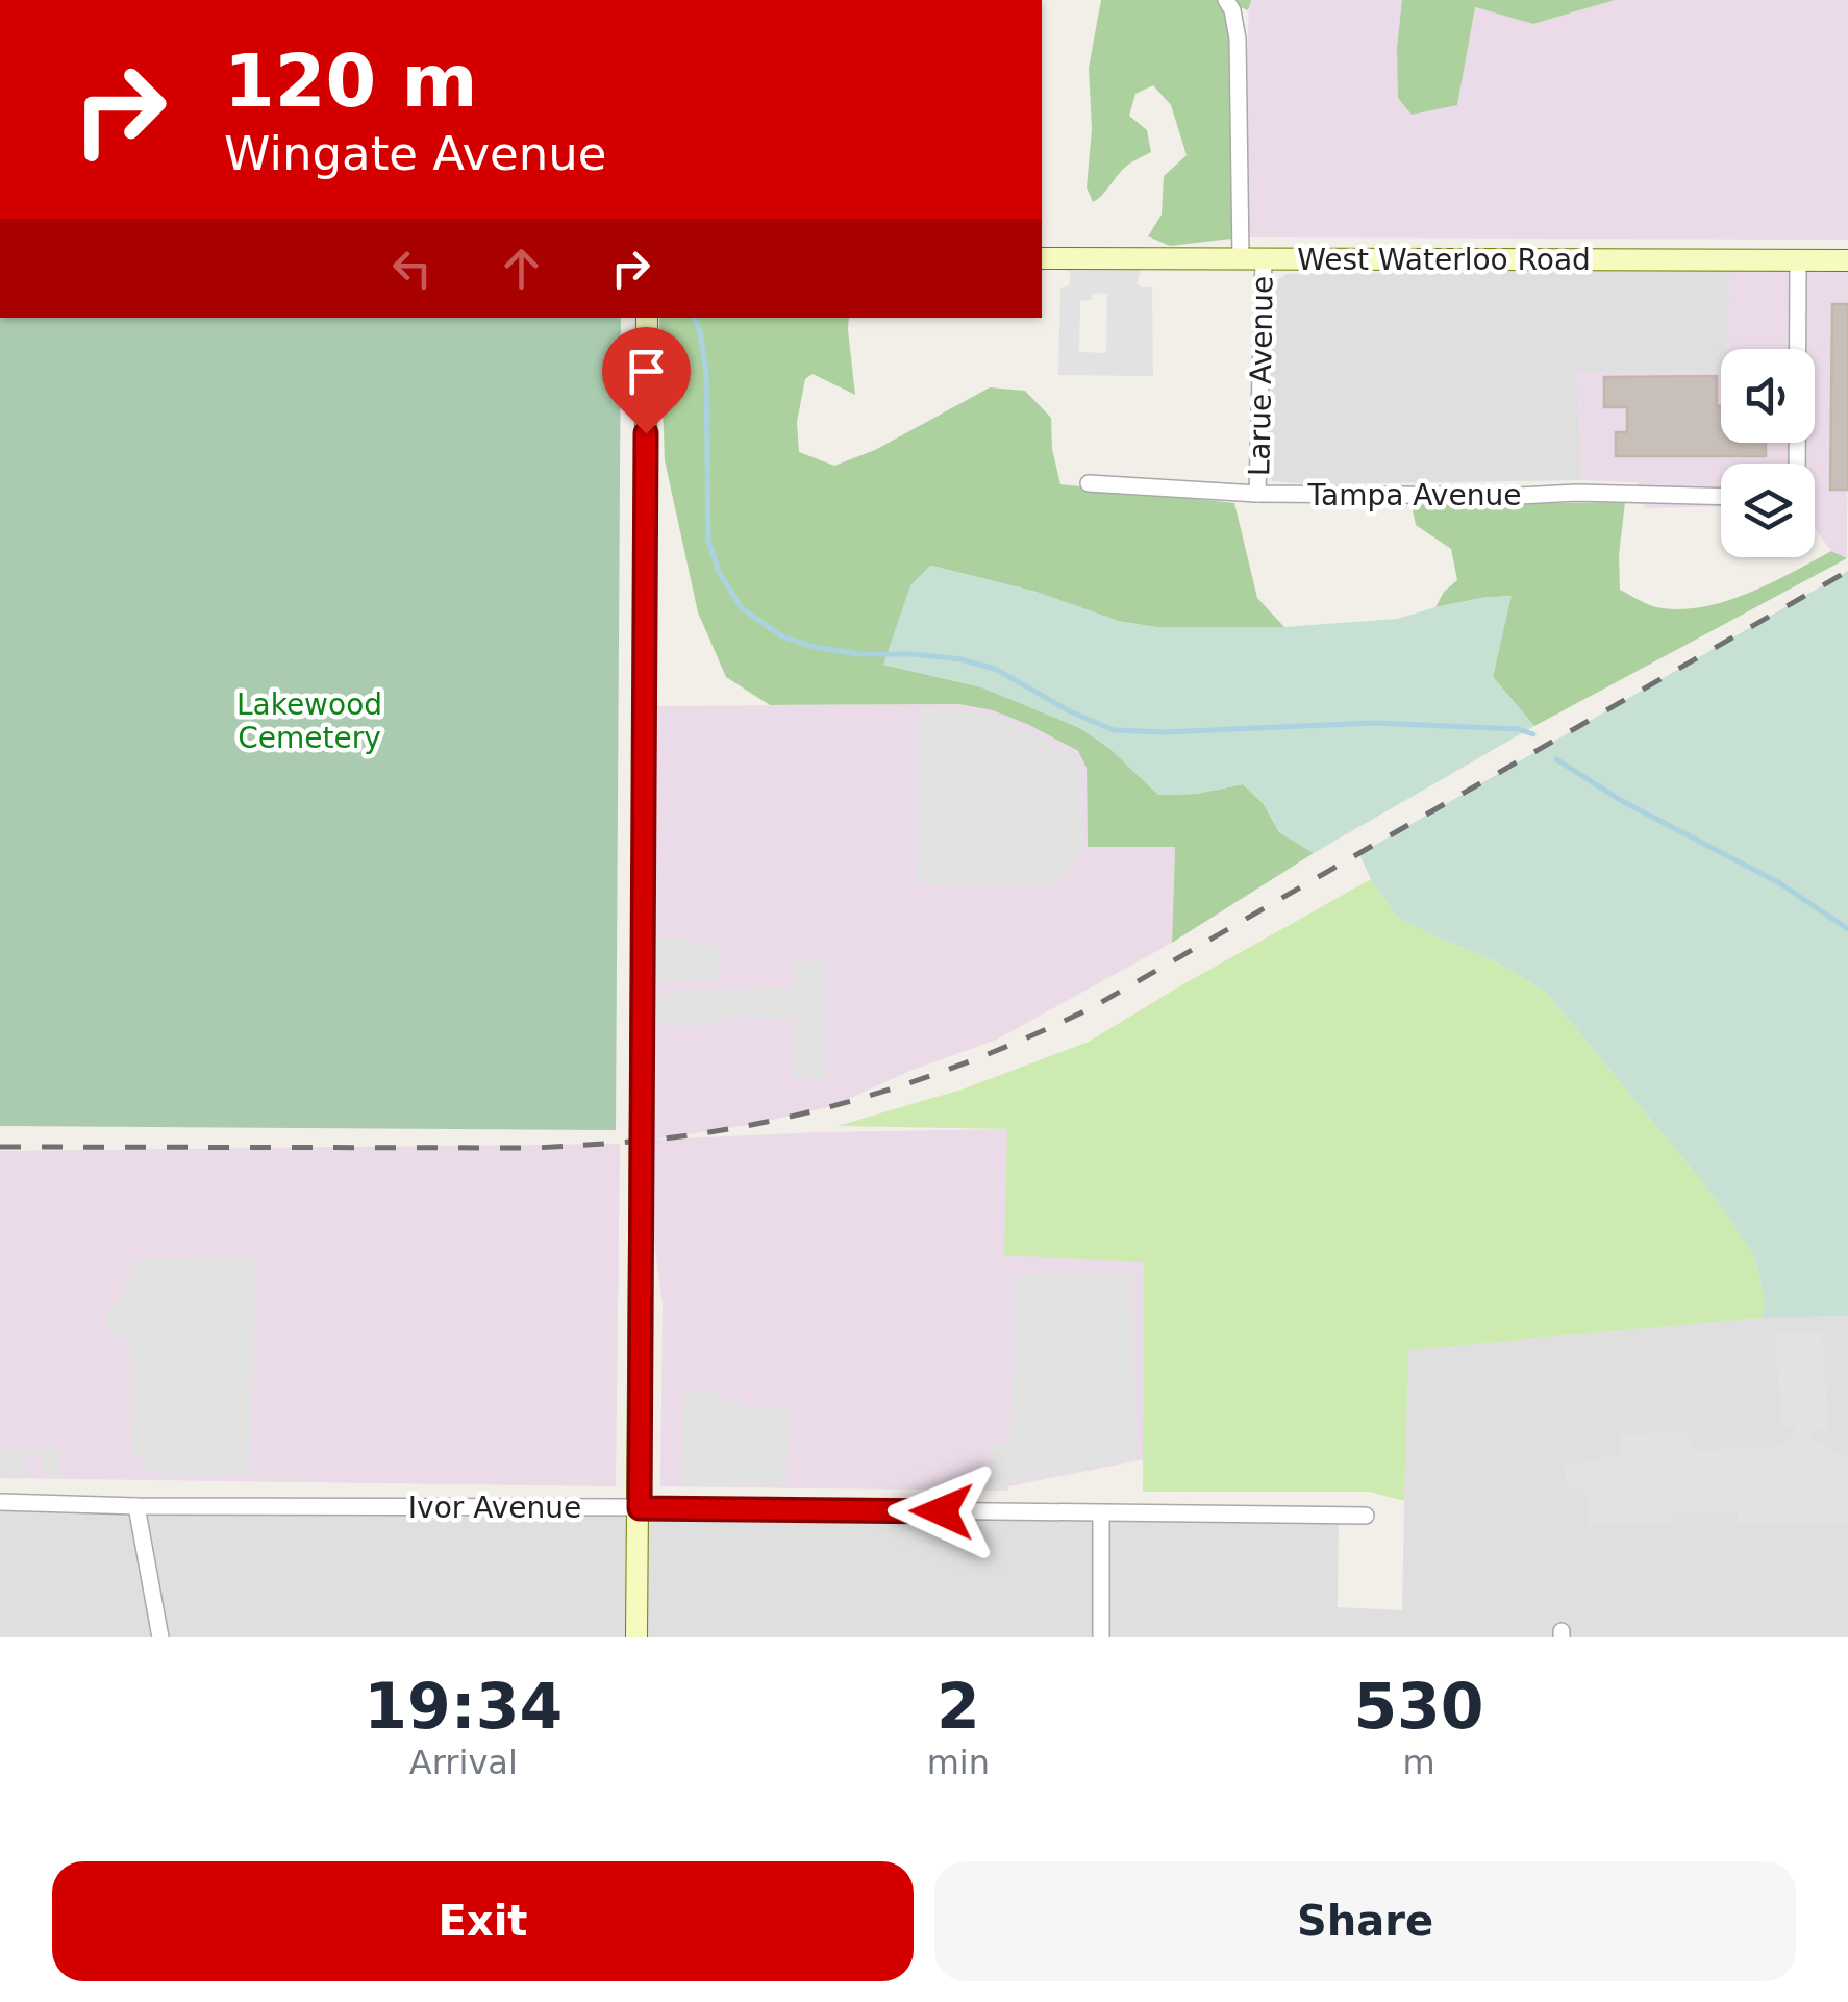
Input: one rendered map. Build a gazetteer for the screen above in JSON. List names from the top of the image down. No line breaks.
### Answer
{"streets":{"street":["West Waterloo Road","Larue Avenue","Tampa Avenue","Ivor Avenue"]},"crossings":[["West Waterloo Road","Larue Avenue"],["Larue Avenue","Tampa Avenue"]],"parks":["Lakewood Cemetery"],"page":{"turn":["120 m","Wingate Avenue"],"eta":["19:34","Arrival","2","min","530","m"],"buttons":["Exit","Share"]}}
